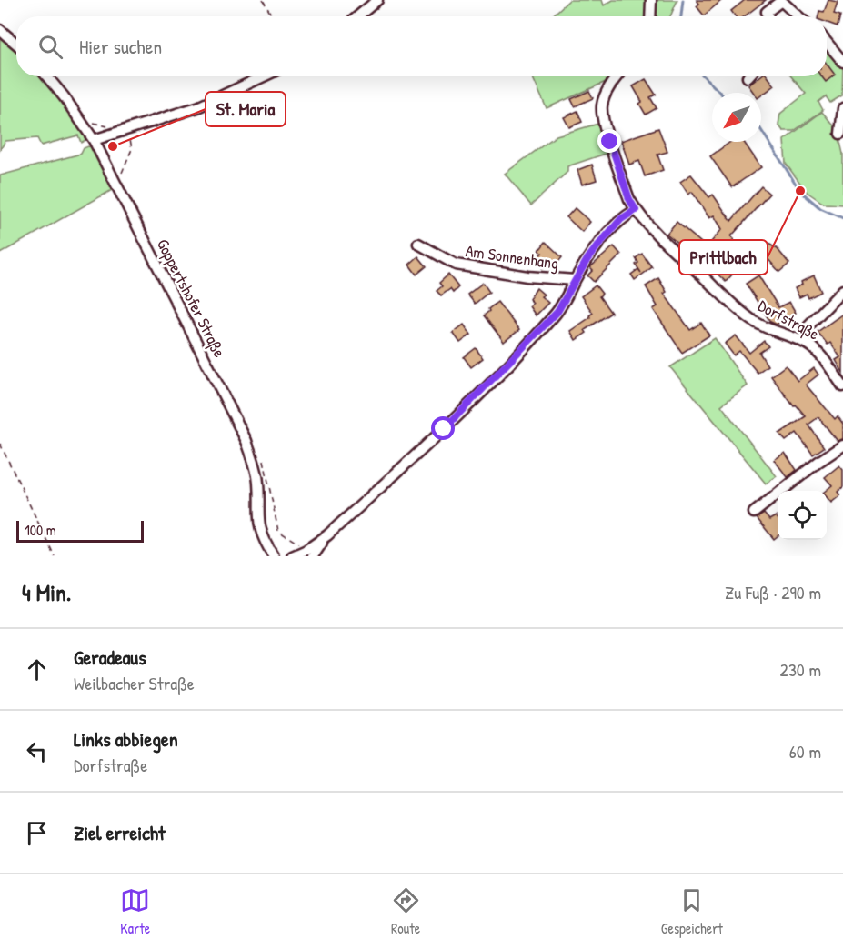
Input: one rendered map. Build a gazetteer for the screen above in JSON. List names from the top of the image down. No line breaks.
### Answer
{"streets":{"street":["Am Sonnenhang","Goppertshofer Straße","Dorfstraße"]},"places":["St. Maria","Prittlbach"],"scale_bar":"100 m","north":"bottom left","page":{"search":"Hier suchen","scale":"100 m","heading":["4 Min.","Zu Fuß · 290 m"],"list":[["Geradeaus","Weilbacher Straße","230 m"],["Links abbiegen","Dorfstraße","60 m"],"Ziel erreicht"],"nav":["Karte","Route","Gespeichert"]}}
